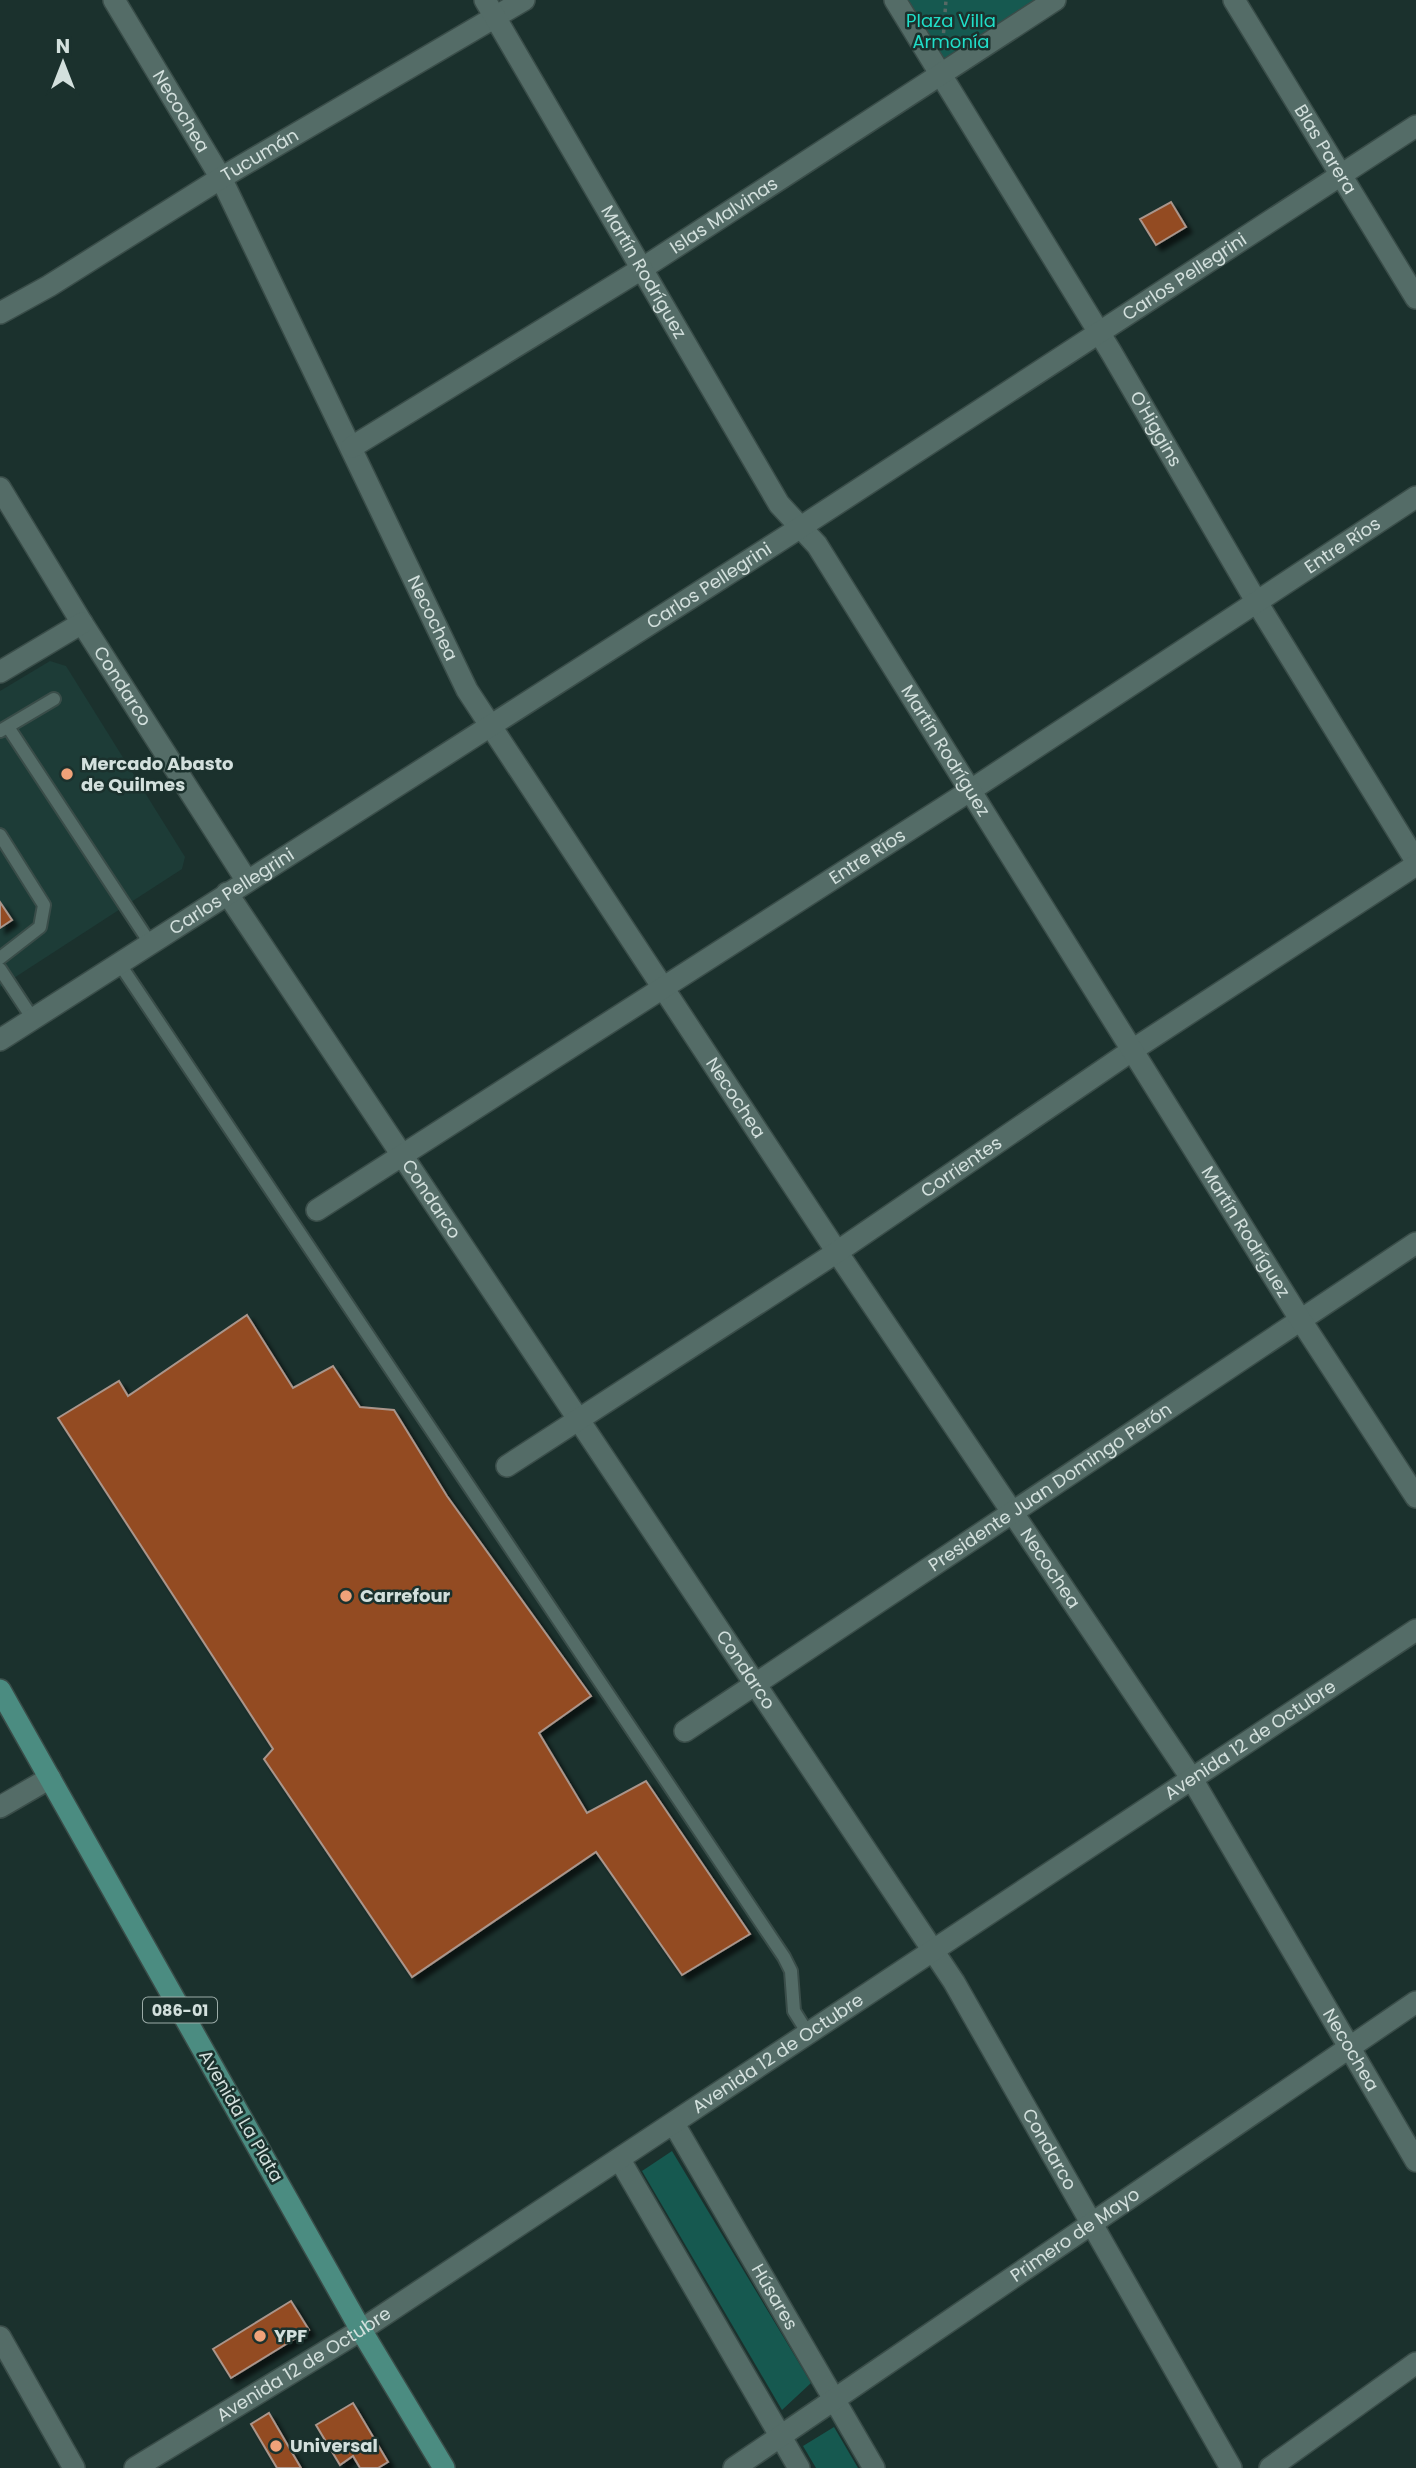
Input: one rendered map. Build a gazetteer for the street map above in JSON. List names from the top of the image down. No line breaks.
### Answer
{"streets":{"main road":["086-01","Avenida La Plata"],"street":["Necochea","Blas Parera","Tucumán","Islas Malvinas","Martín Rodríguez","Carlos Pellegrini","O'Higgins","Entre Ríos","Condarco","Corrientes","Presidente Juan Domingo Perón","Avenida 12 de Octubre","Primero de Mayo","Húsares"]},"crossings":[["Necochea","Tucumán"],["Necochea","Islas Malvinas"],["Necochea","Carlos Pellegrini"],["Necochea","Entre Ríos"],["Necochea","Corrientes"],["Necochea","Presidente Juan Domingo Perón"],["Necochea","Avenida 12 de Octubre"],["Necochea","Primero de Mayo"],["Blas Parera","Carlos Pellegrini"],["Tucumán","Martín Rodríguez"],["Islas Malvinas","Martín Rodríguez"],["Islas Malvinas","O'Higgins"],["Martín Rodríguez","Carlos Pellegrini"],["Martín Rodríguez","Entre Ríos"],["Martín Rodríguez","Corrientes"],["Martín Rodríguez","Presidente Juan Domingo Perón"],["Carlos Pellegrini","O'Higgins"],["Carlos Pellegrini","Condarco"],["O'Higgins","Entre Ríos"],["O'Higgins","Corrientes"],["Entre Ríos","Condarco"],["Condarco","Corrientes"],["Condarco","Presidente Juan Domingo Perón"],["Condarco","Avenida 12 de Octubre"],["Condarco","Primero de Mayo"],["Avenida 12 de Octubre","Avenida La Plata"],["Avenida 12 de Octubre","Húsares"],["Primero de Mayo","Húsares"]],"parks":["Plaza Villa Armonía"],"places":["Mercado Abasto de Quilmes","Carrefour","YPF","Universal"],"north":"top"}
